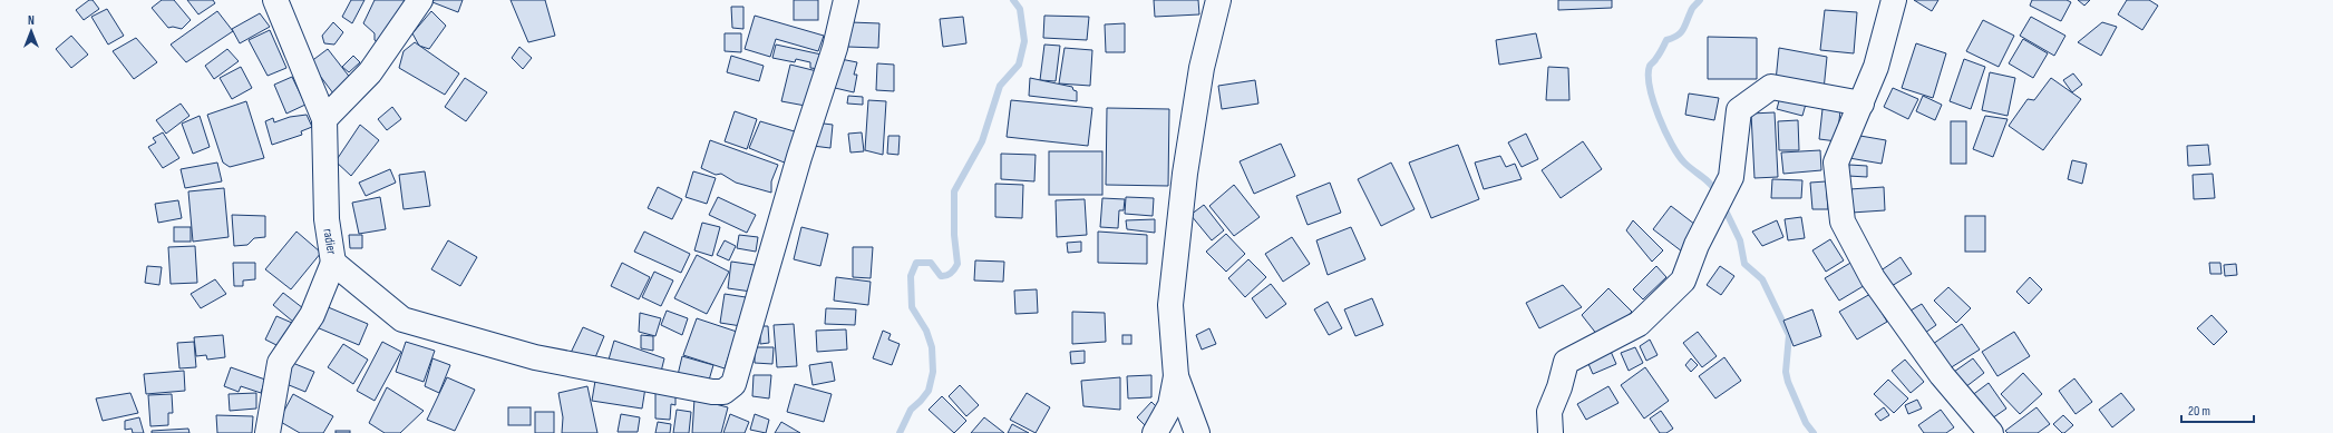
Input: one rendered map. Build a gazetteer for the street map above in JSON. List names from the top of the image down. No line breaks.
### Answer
{"streets":{"street":["radier"]},"scale_bar":"20 m","north":"top"}
